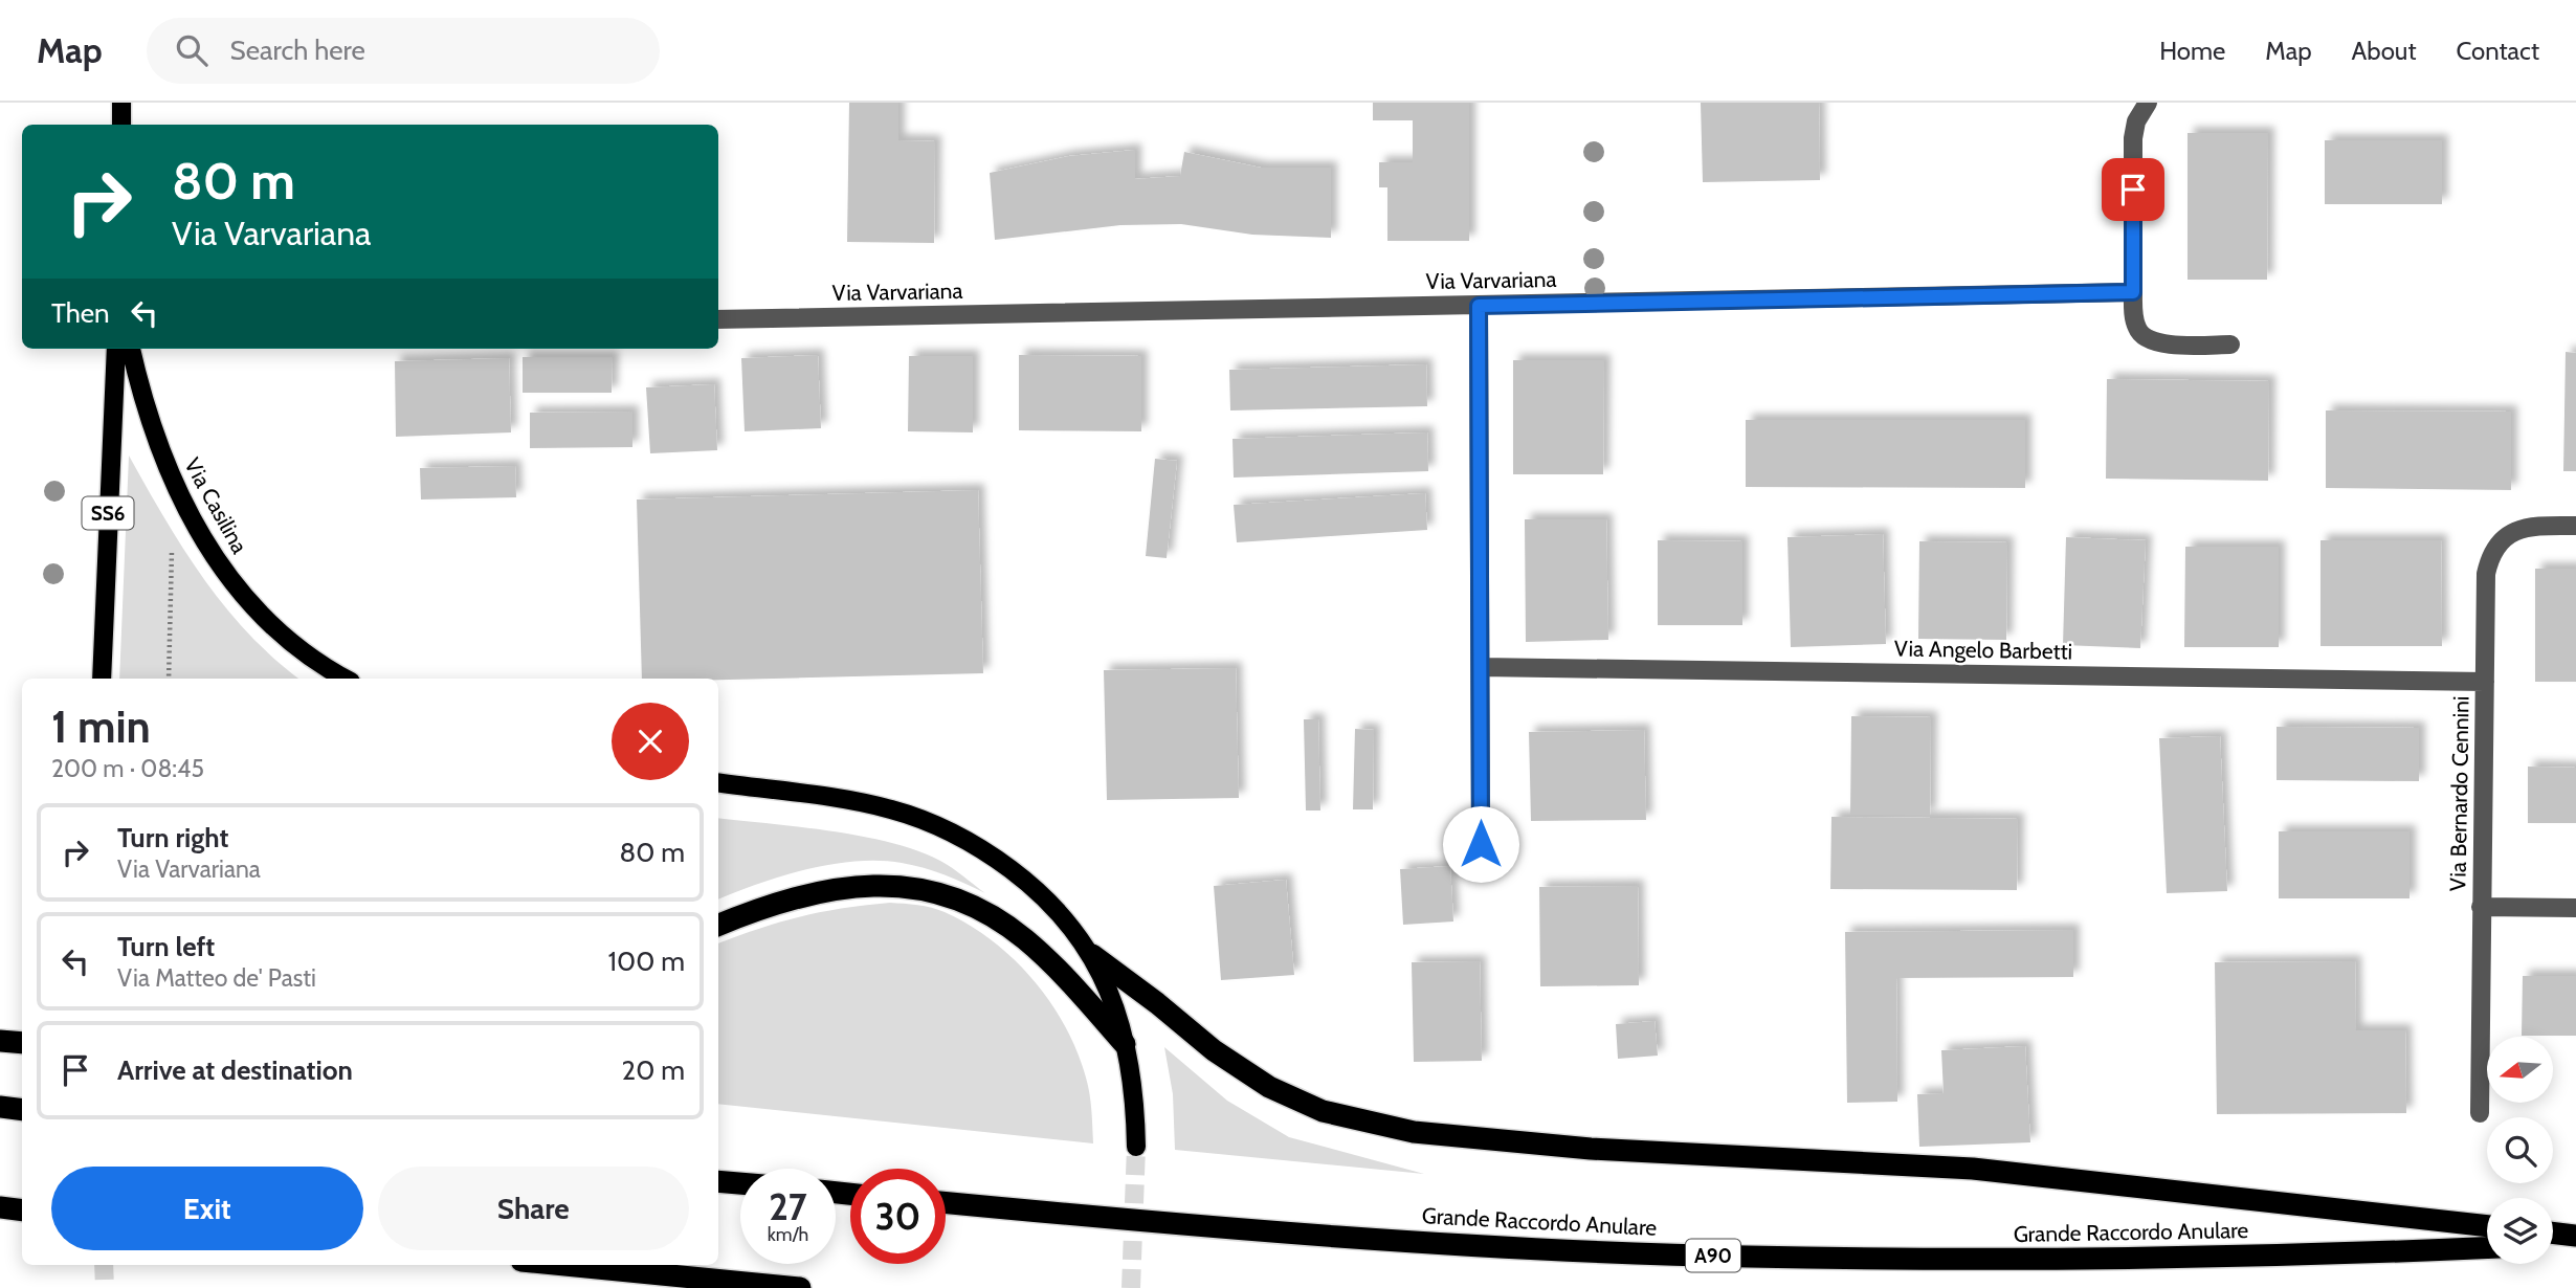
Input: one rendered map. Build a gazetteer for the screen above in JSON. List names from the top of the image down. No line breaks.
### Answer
{"streets":{"highway":["Grande Raccordo Anulare","A90"],"main road":["Via Casilina","SS6"],"street":["Via Varvariana","Via Angelo Barbetti","Via Bernardo Cennini"]},"crossings":[["Via Angelo Barbetti","Via Bernardo Cennini"]],"north":"left","page":{"header":"Map","search":"Search here","nav":["Home","Map","About","Contact"],"turn":["80 m","Via Varvariana"],"then":"Then","heading":["1 min","200 m · 08:45"],"list":[{"name":"Turn right","note":"Via Varvariana","value":"80 m"},{"name":"Turn left","note":"Via Matteo de' Pasti","value":"100 m"},{"name":"Arrive at destination","value":"20 m"}],"buttons":["Exit","Share"],"speed":"27 km/h","limit":"30"}}
